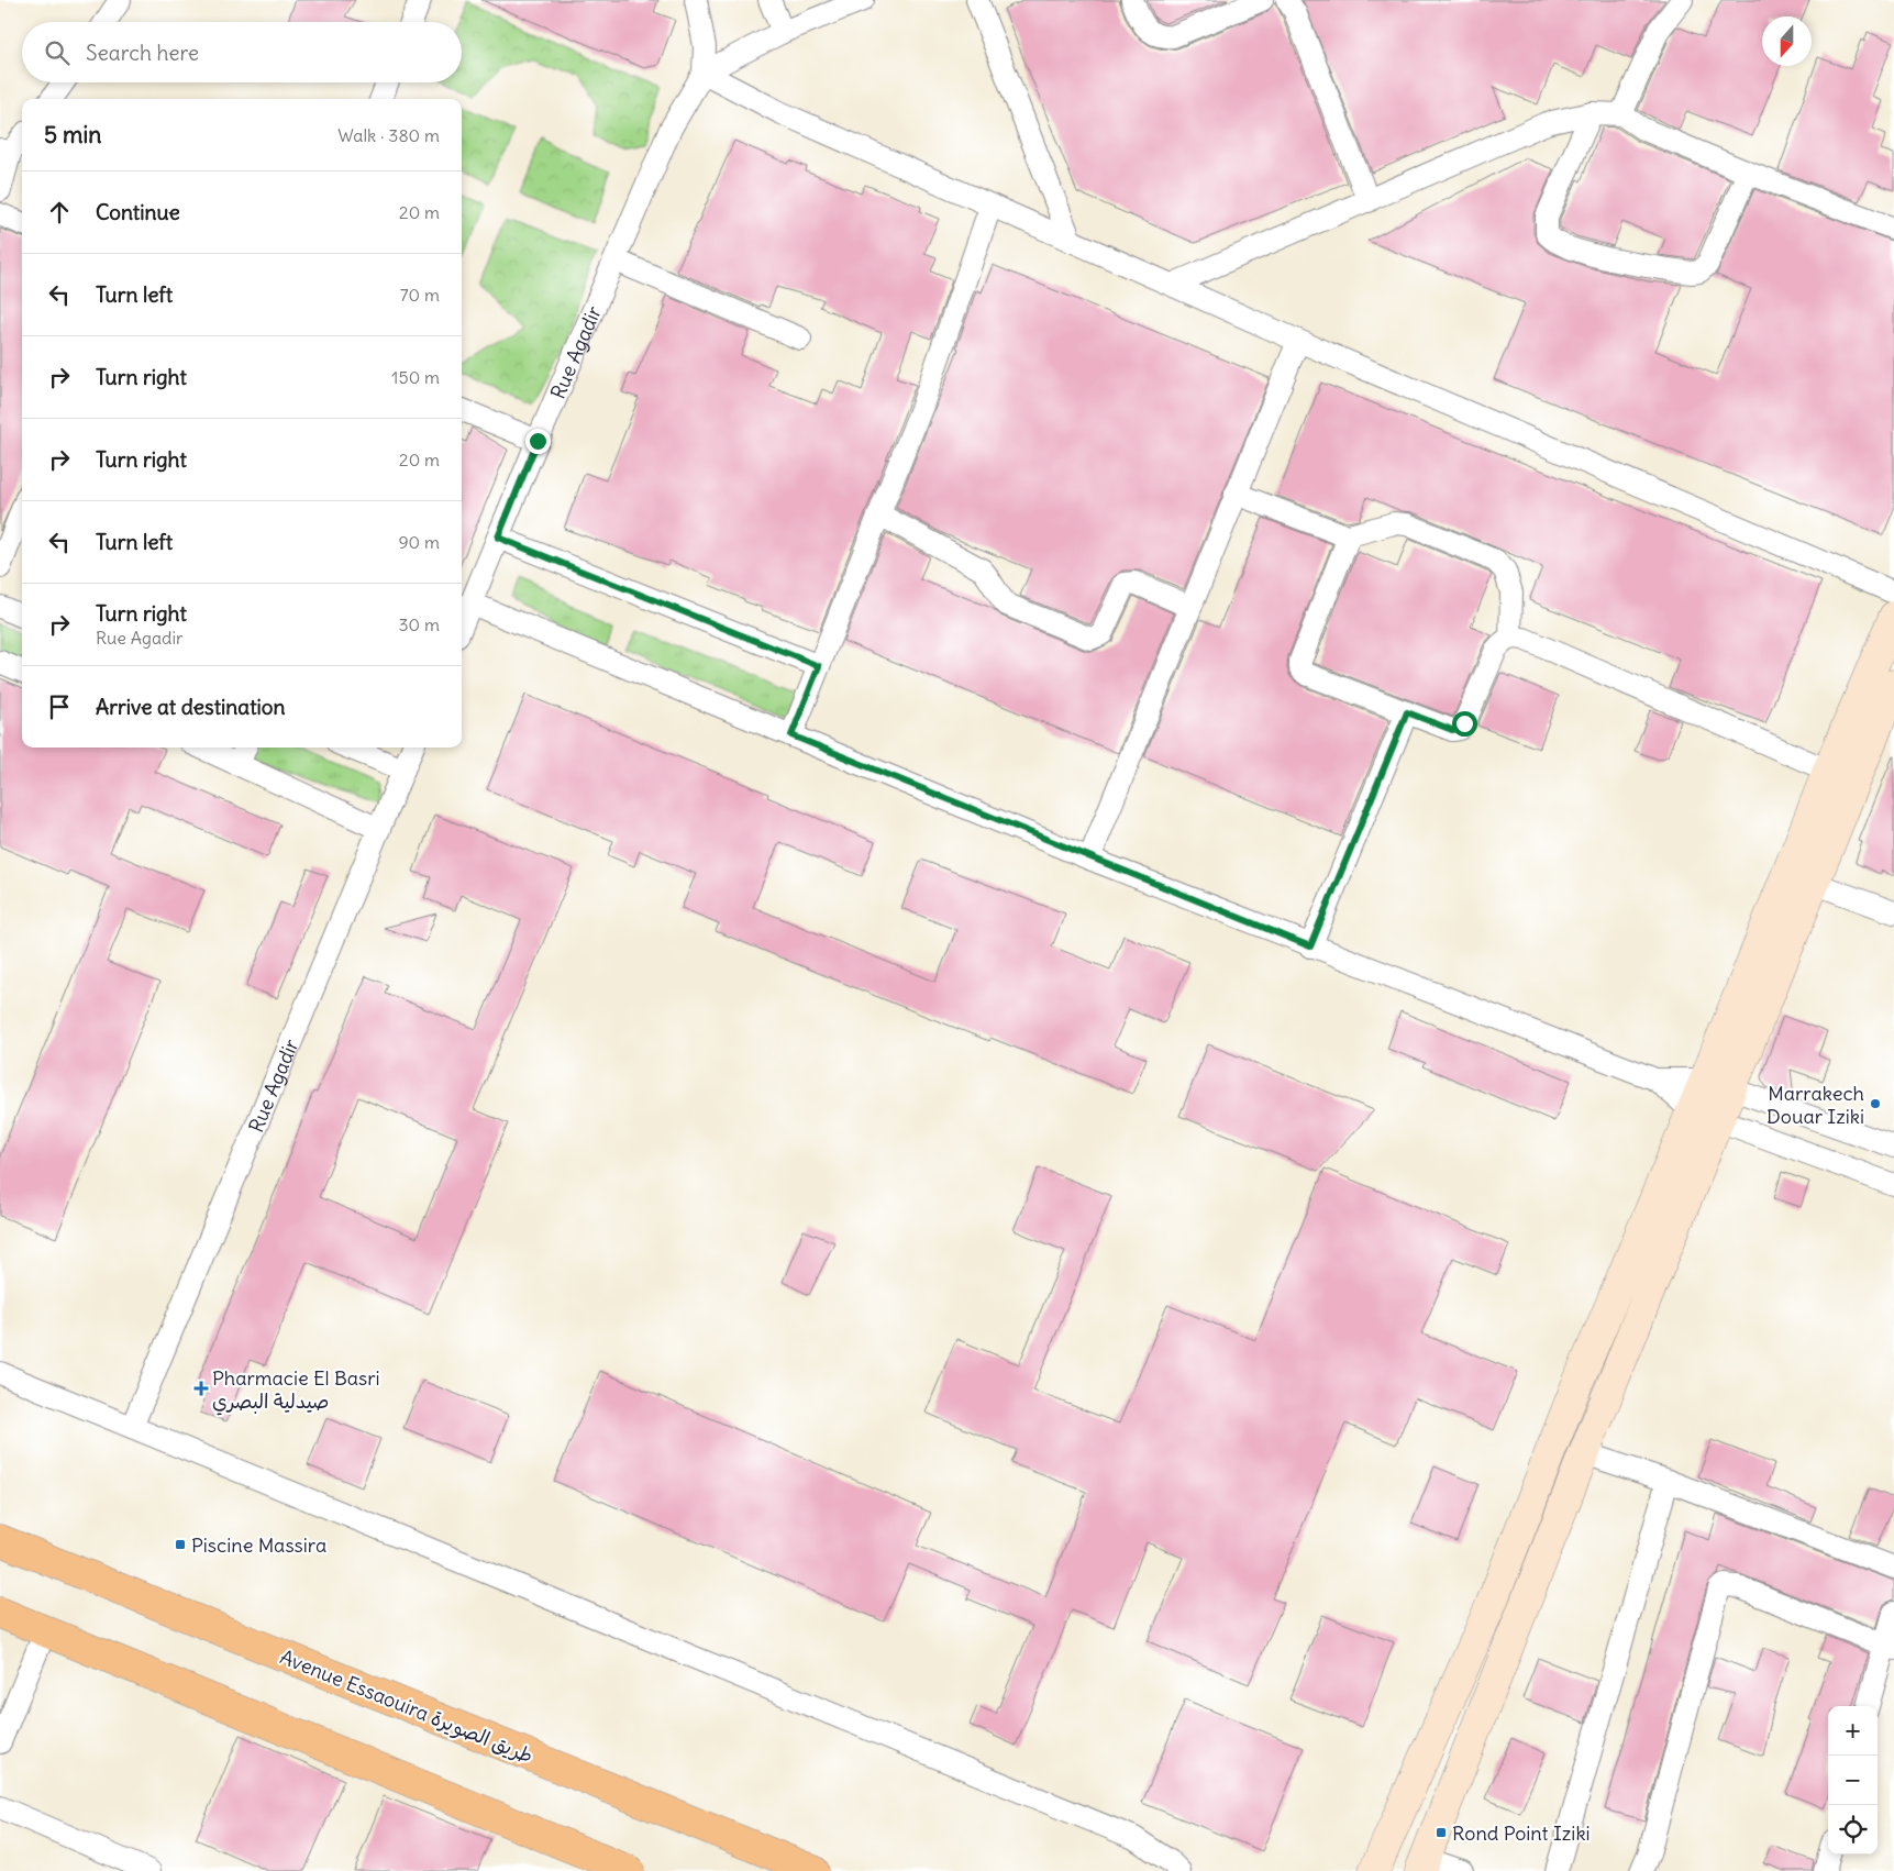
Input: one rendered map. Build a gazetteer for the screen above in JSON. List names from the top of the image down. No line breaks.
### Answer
{"streets":{"main road":["Avenue Essaouira طريق الصويرة"],"street":["Rue Agadir"]},"places":{"other":["Marrakech Douar Iziki"],"health":["Pharmacie El Basri صيدلية البصري"],"transit":["Piscine Massira","Rond Point Iziki"]},"north":"bottom","page":{"search":"Search here","heading":["5 min","Walk · 380 m"],"list":[["Continue","20 m"],["Turn left","70 m"],["Turn right","150 m"],["Turn right","20 m"],["Turn left","90 m"],["Turn right","Rue Agadir","30 m"],"Arrive at destination"],"map_buttons":["+","−"]}}
